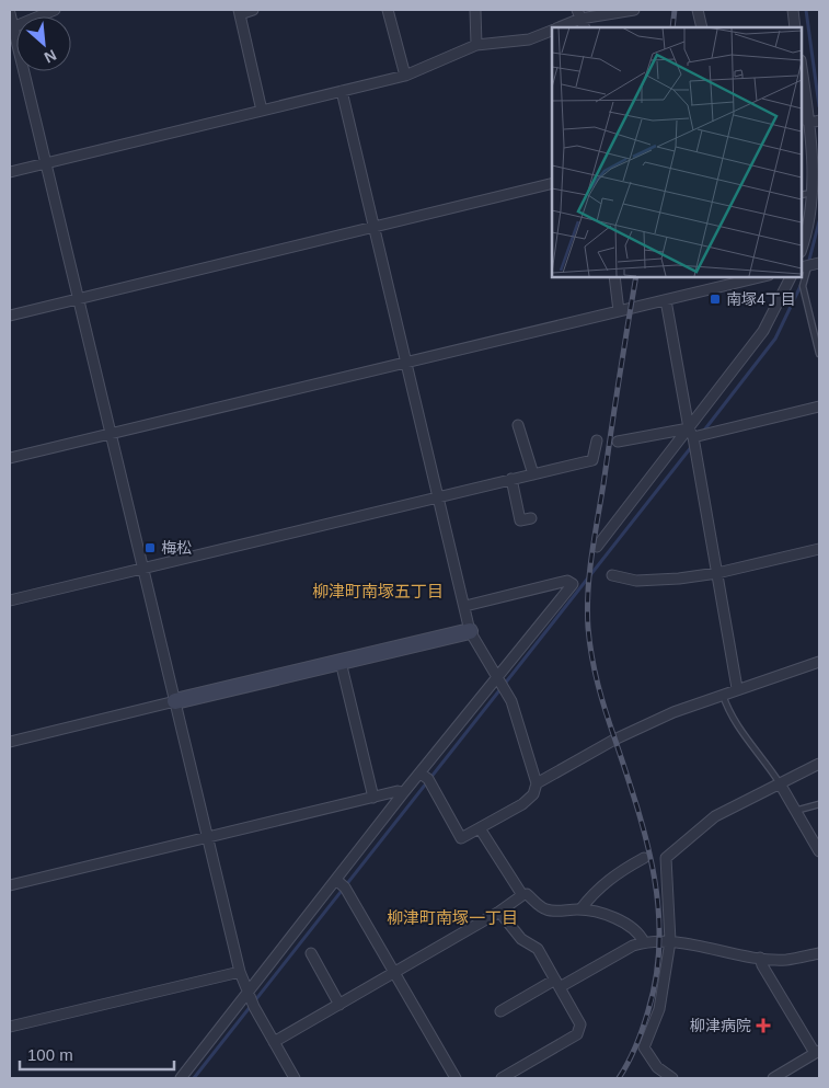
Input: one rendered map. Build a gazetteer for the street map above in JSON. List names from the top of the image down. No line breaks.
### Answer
{"districts":["柳津町南塚五丁目","柳津町南塚一丁目"],"places":{"transit":["南塚4丁目","梅松"],"health":["柳津病院"]},"scale_bar":"100 m","north":"bottom right"}
